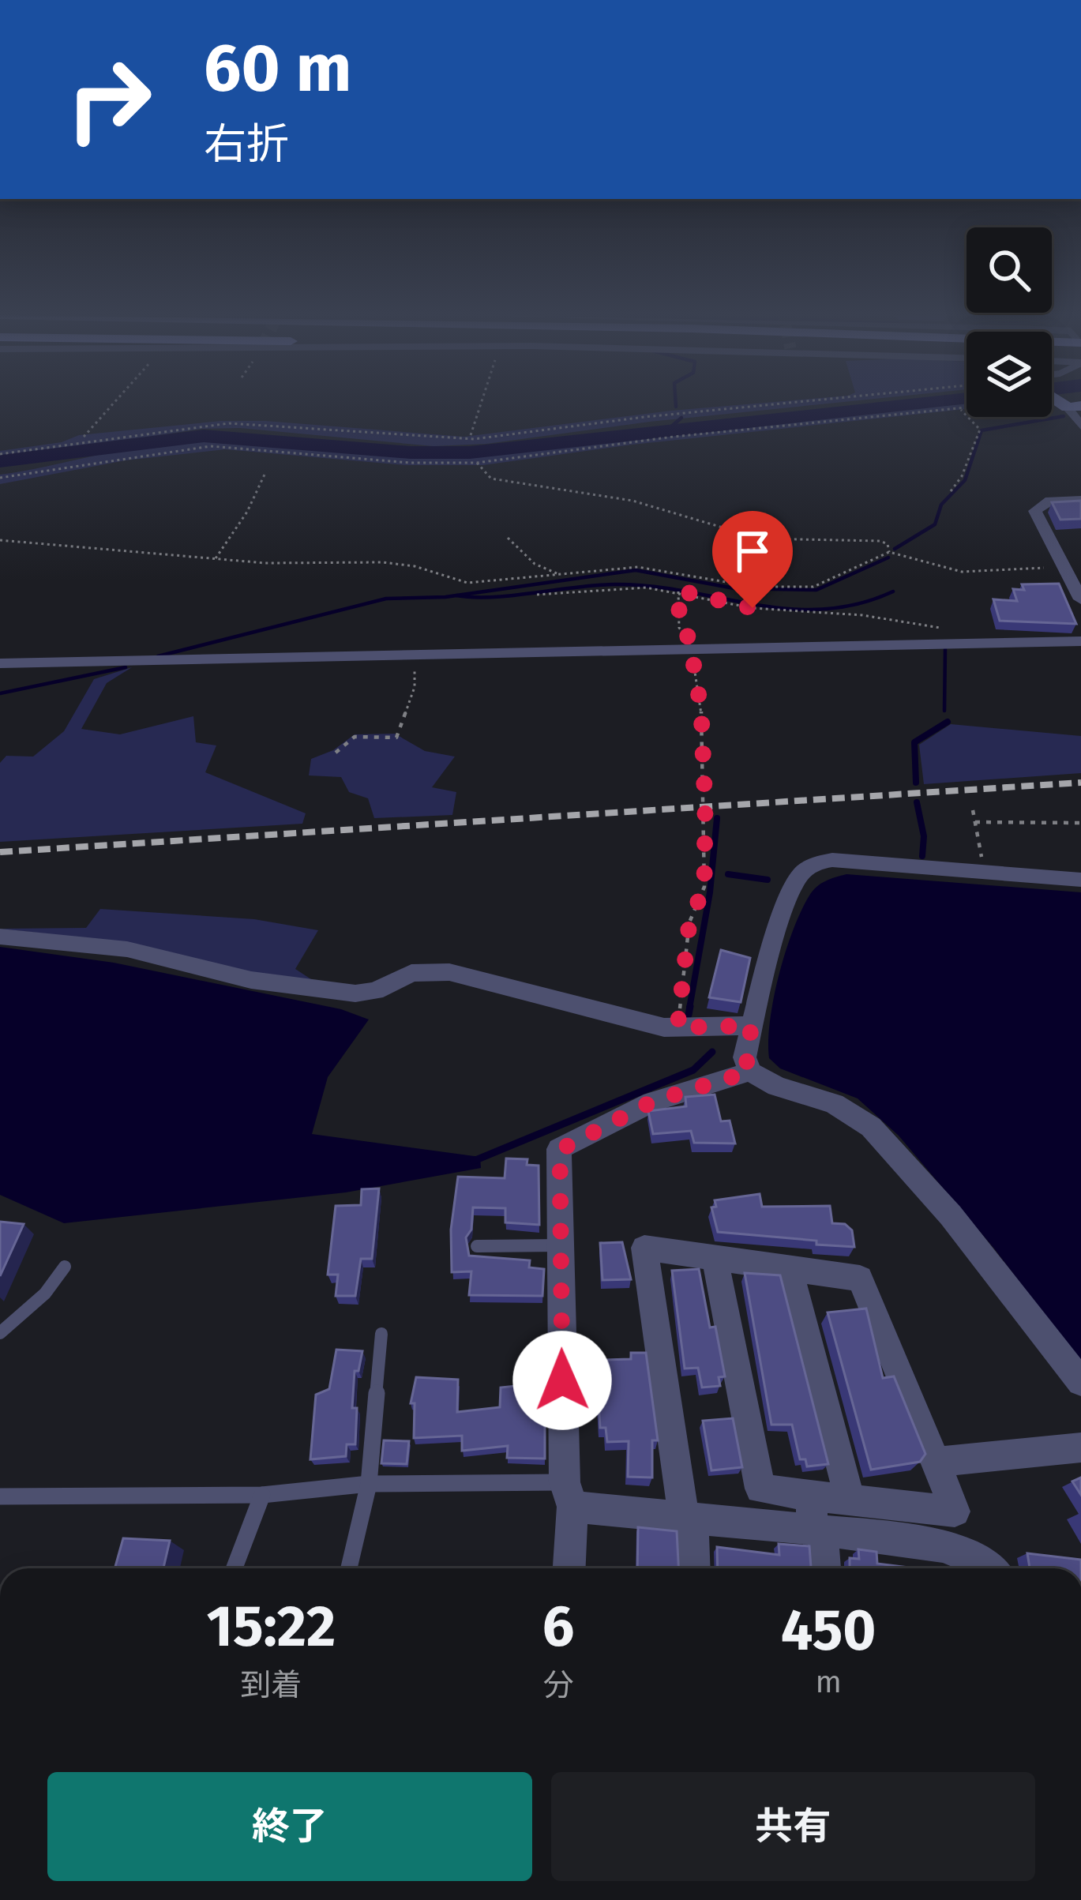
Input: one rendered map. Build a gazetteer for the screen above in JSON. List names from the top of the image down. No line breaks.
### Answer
{"page":{"turn":["60 m","右折"],"eta":["15:22","到着","6","分","450","m"],"buttons":["終了","共有"]}}
